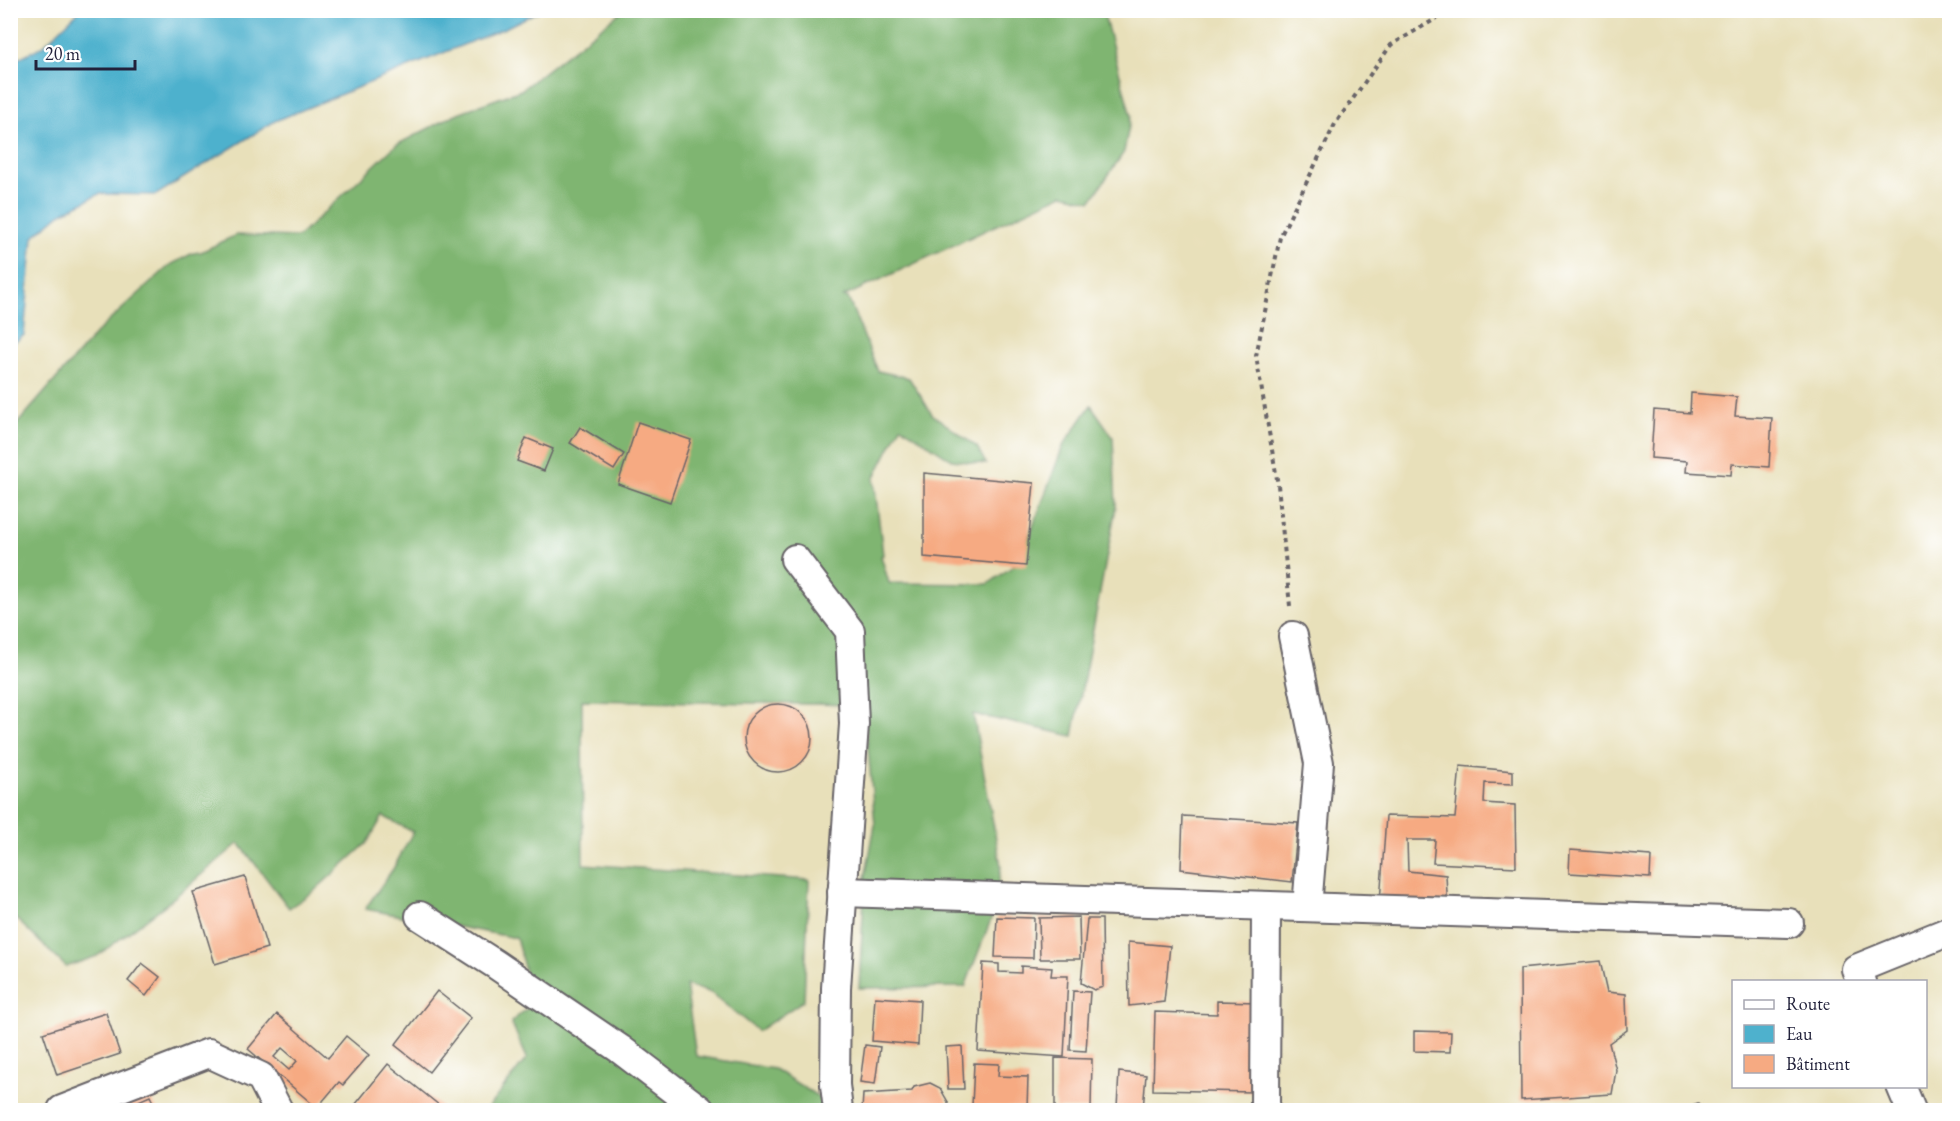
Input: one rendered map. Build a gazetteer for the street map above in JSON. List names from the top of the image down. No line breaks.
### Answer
{"legend":["Route","Eau","Bâtiment"],"scale_bar":"20 m"}
